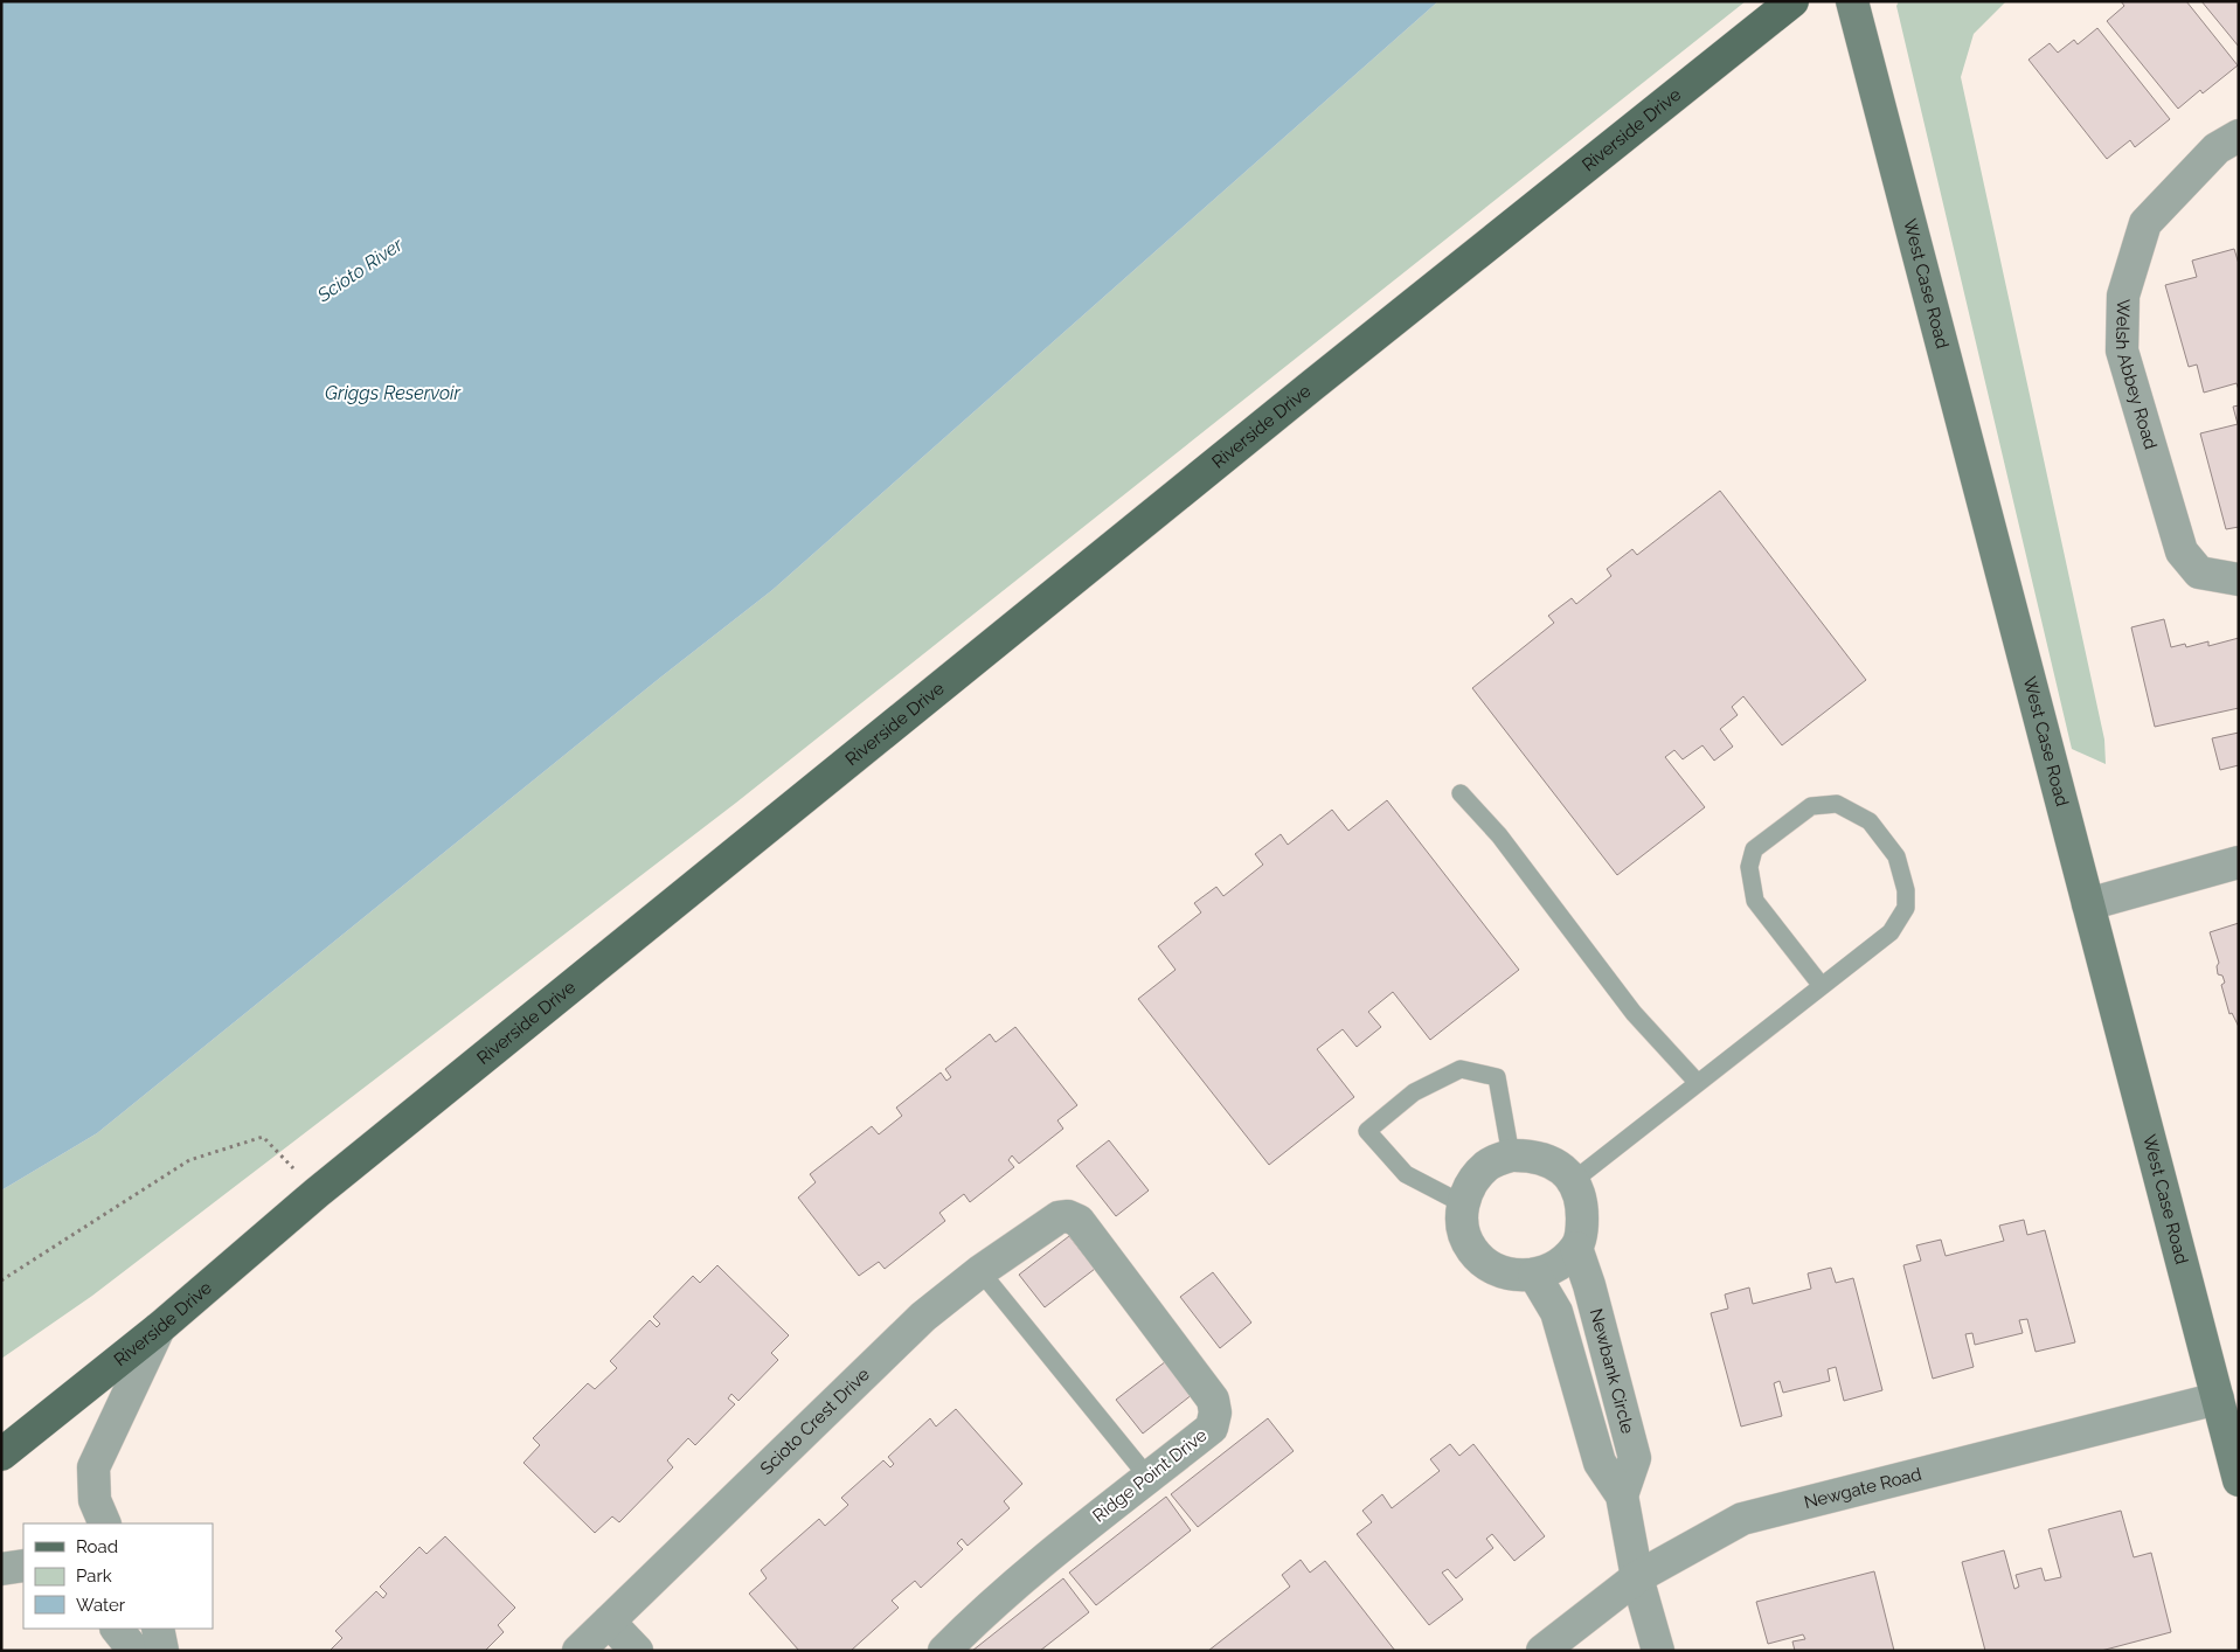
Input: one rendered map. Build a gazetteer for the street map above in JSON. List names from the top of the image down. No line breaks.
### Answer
{"streets":{"main road":["Riverside Drive","West Case Road"],"street":["Welsh Abbey Road","Newbank Circle","Scioto Crest Drive","Ridge Point Drive","Newgate Road"]},"crossings":[["West Case Road","Newgate Road"],["Newbank Circle","Newgate Road"],["Scioto Crest Drive","Ridge Point Drive"]],"water":["Scioto River","Griggs Reservoir"],"legend":["Road","Park","Water"]}
